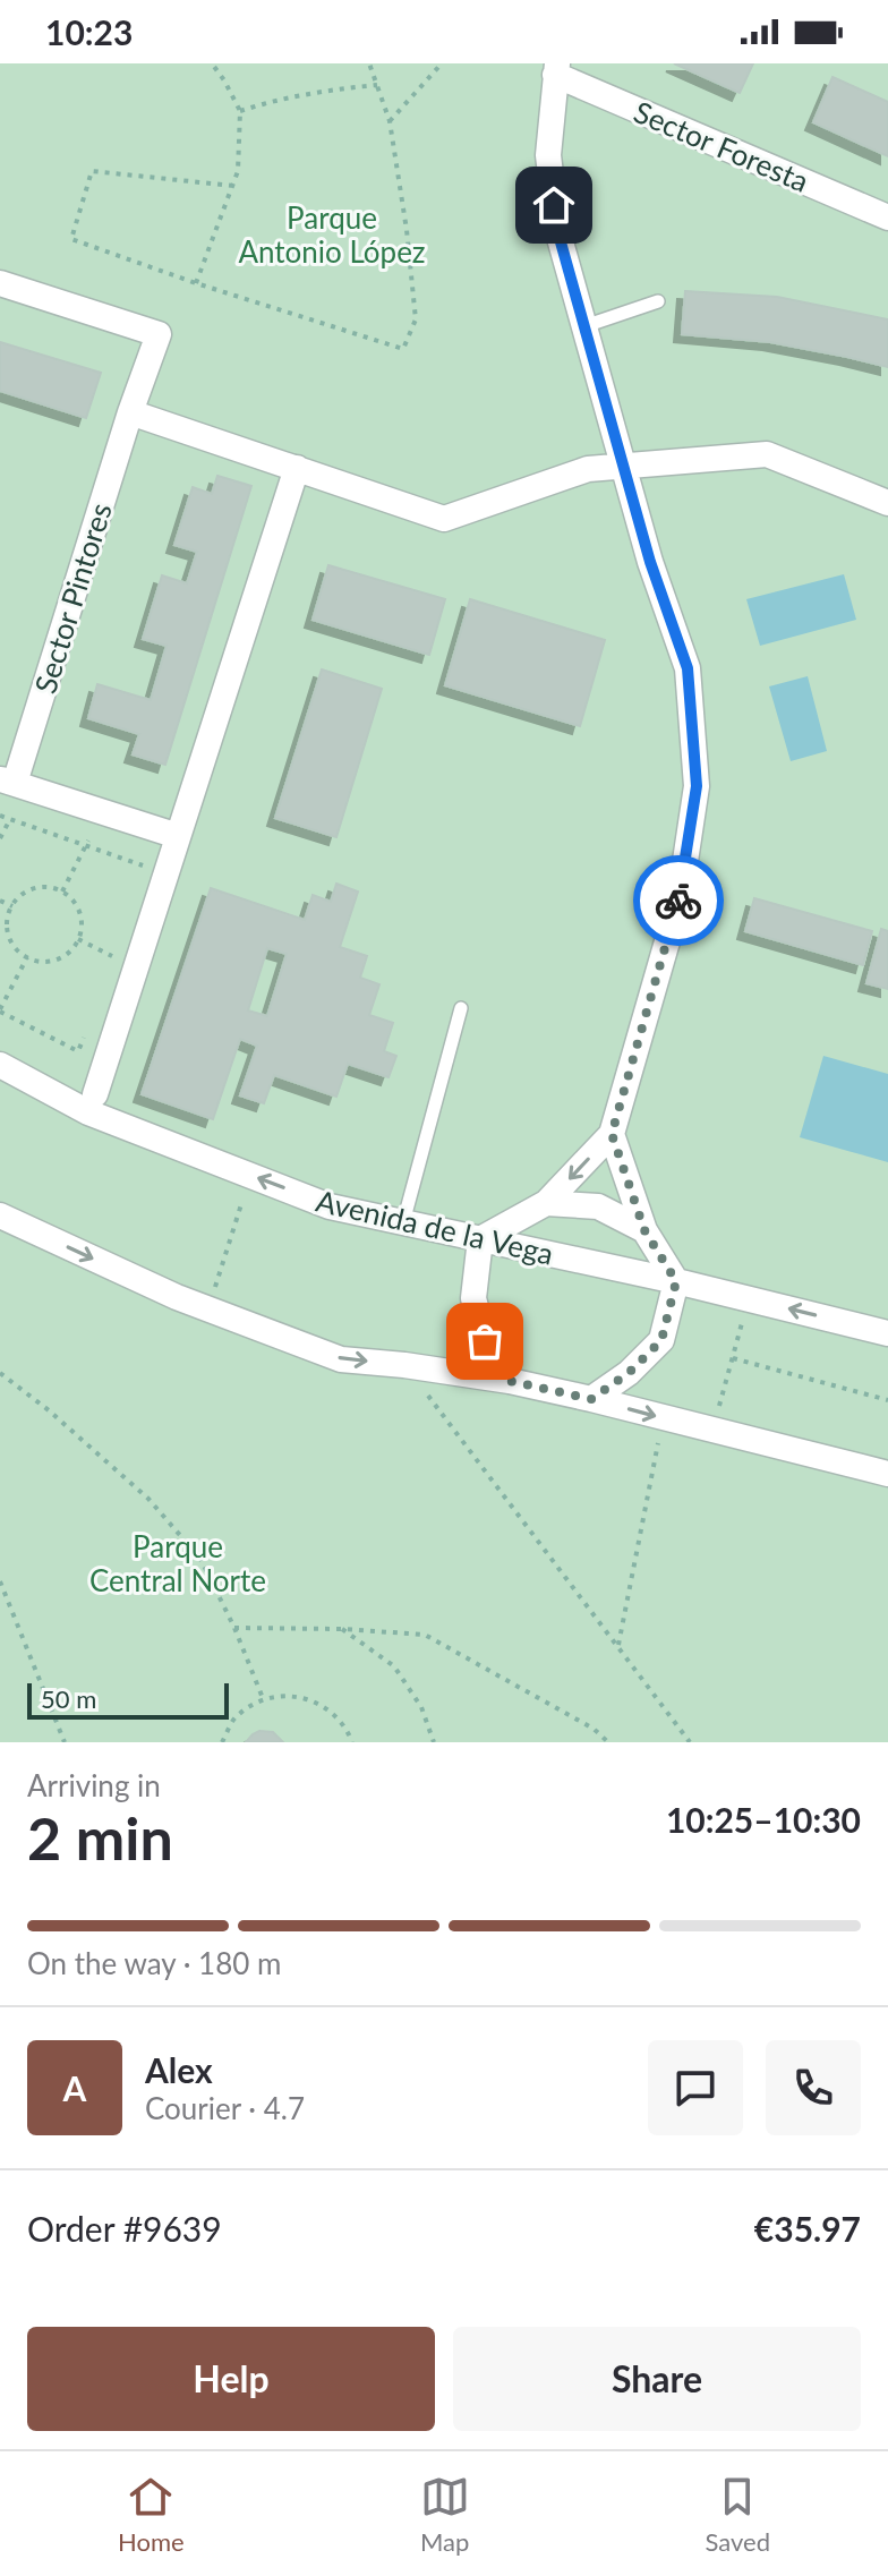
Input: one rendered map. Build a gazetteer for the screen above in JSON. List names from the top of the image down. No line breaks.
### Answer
{"streets":{"street":["Sector Foresta","Sector Pintores","Avenida de la Vega"]},"parks":["Parque Antonio López","Parque Central Norte"],"scale_bar":"50 m","page":{"status":"10:23","scale":"50 m","heading":["2 min","Arriving in","10:25–10:30"],"panel":["Alex","Courier · 4.7","Order #9639","€35.97"],"bar":"On the way · 180 m","round":"A","buttons":["Help","Share"],"tabs":["Home","Map","Saved"]}}
